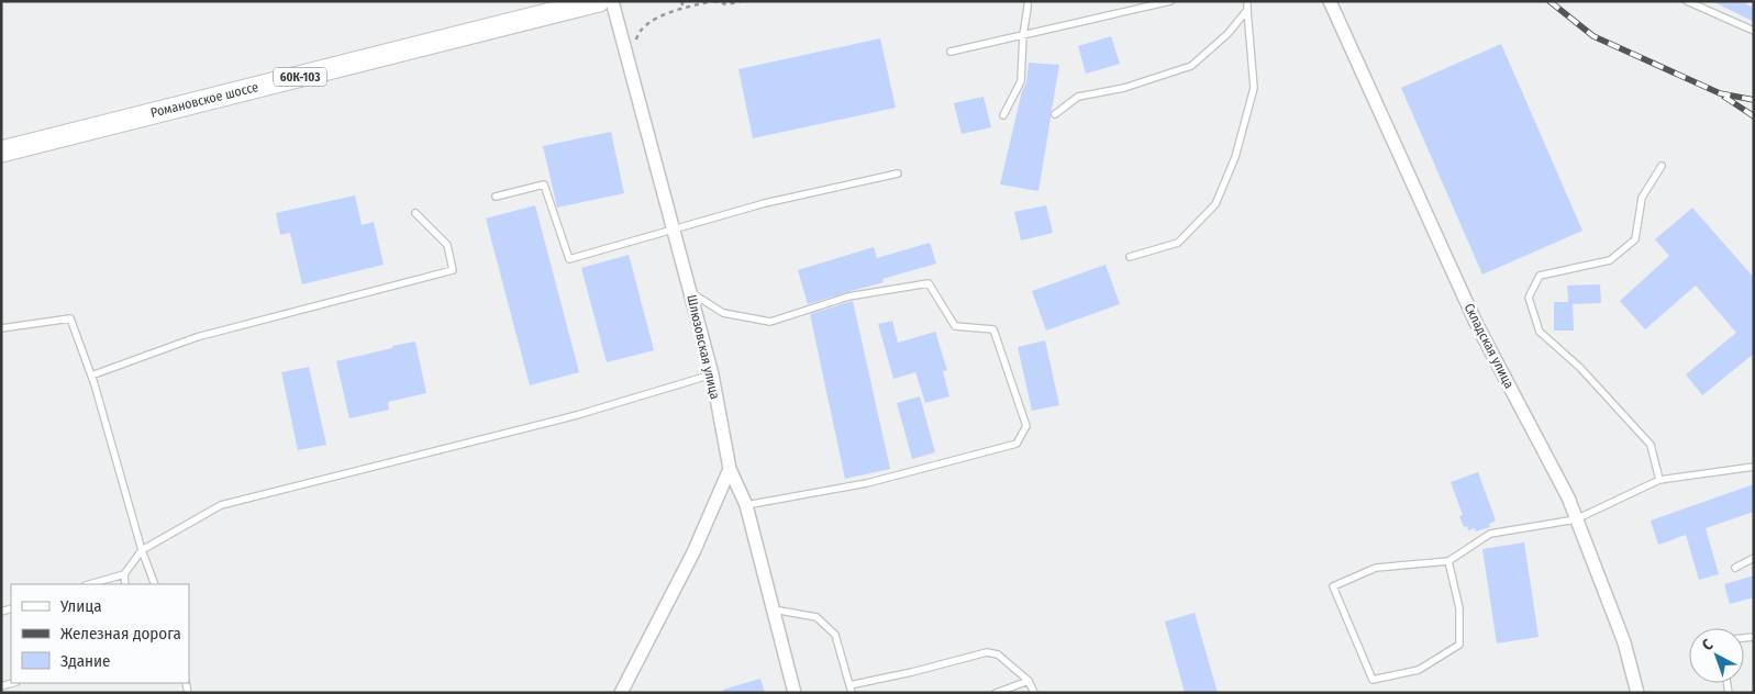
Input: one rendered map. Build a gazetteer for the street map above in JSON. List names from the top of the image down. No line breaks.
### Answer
{"streets":{"main road":["60К-103","Романовское шоссе"],"street":["Складская улица","Шлюзовская улица"]},"legend":["Улица","Железная дорога","Здание"],"north":"top left"}
